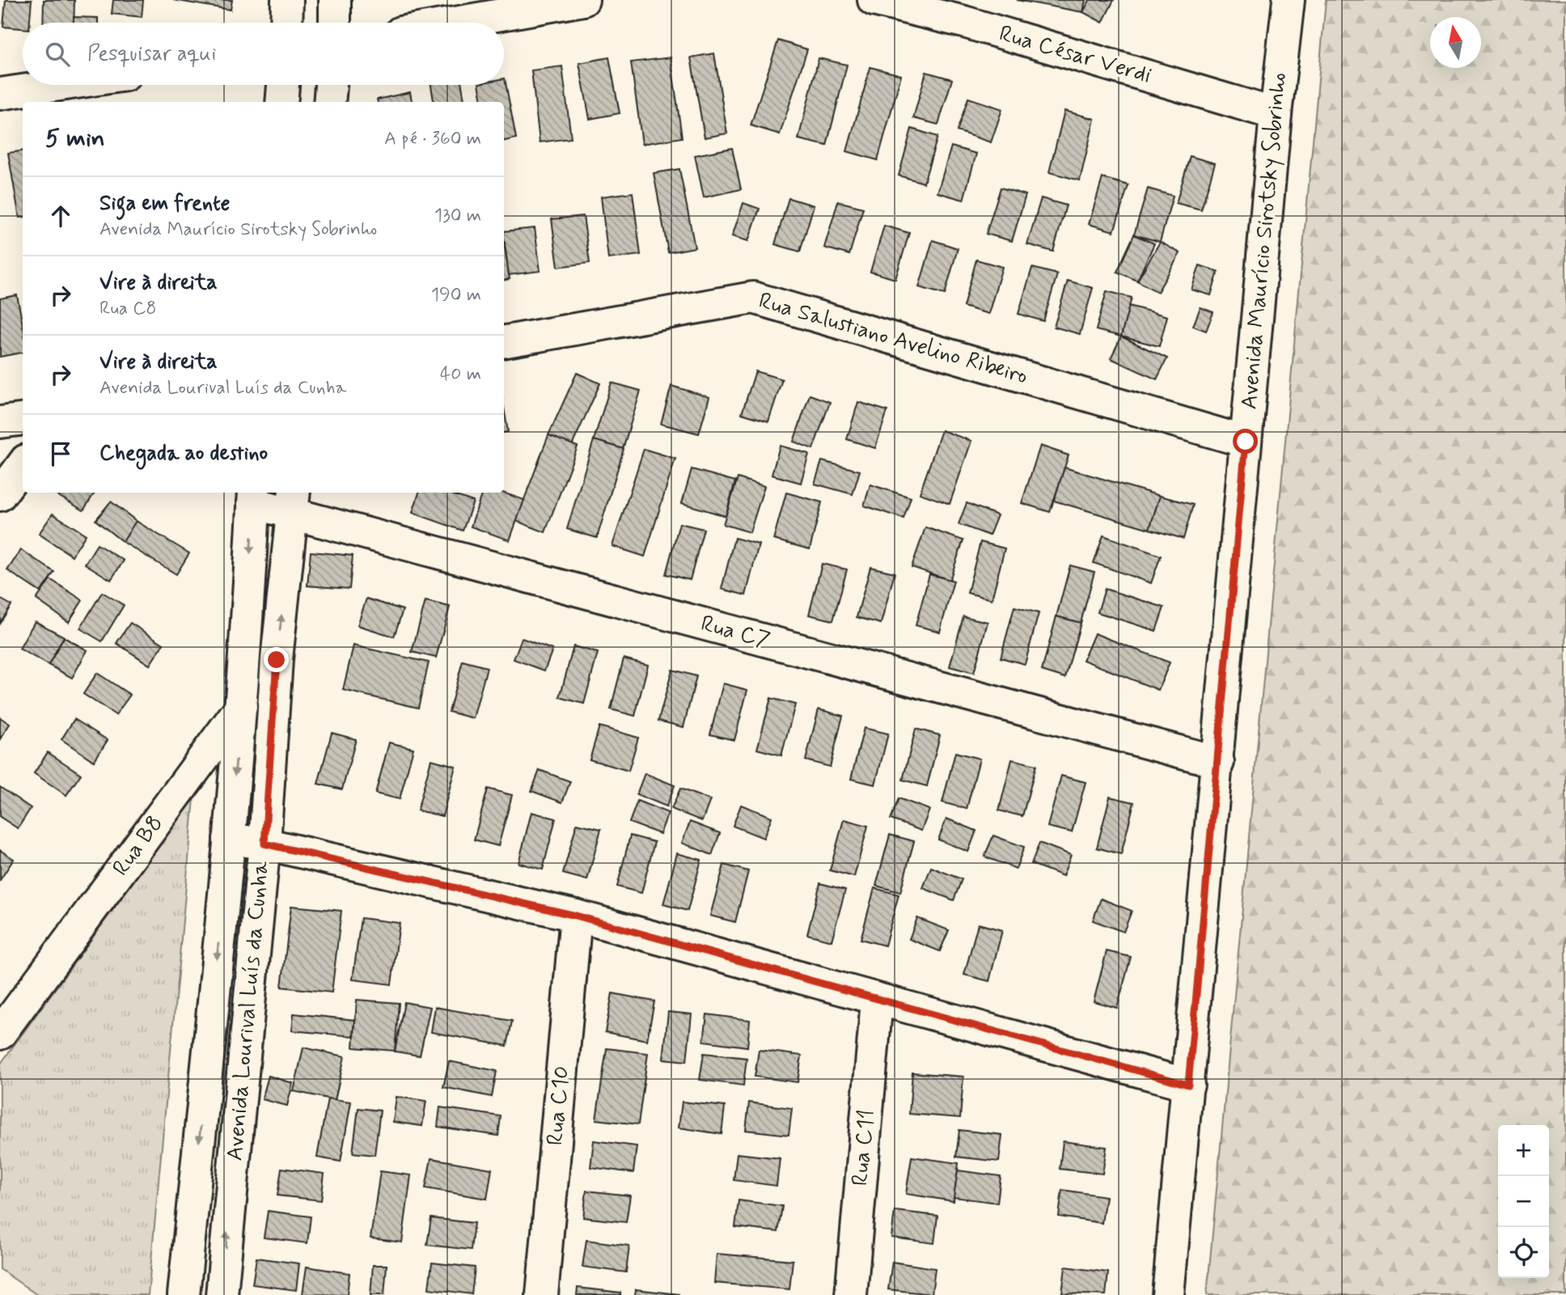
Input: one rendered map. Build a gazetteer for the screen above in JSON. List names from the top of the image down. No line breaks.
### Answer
{"streets":{"street":["Rua César Verdi","Avenida Maurício Sirotsky Sobrinho","Rua Salustiano Avelino Ribeiro","Rua C7","Rua B8","Avenida Lourival Luís da Cunha","Rua C10","Rua C11"]},"crossings":[["Rua César Verdi","Avenida Maurício Sirotsky Sobrinho"],["Avenida Maurício Sirotsky Sobrinho","Rua Salustiano Avelino Ribeiro"],["Avenida Maurício Sirotsky Sobrinho","Rua C7"],["Rua C7","Avenida Lourival Luís da Cunha"],["Rua B8","Avenida Lourival Luís da Cunha"]],"north":"top","page":{"search":"Pesquisar aqui","heading":["5 min","A pé · 360 m"],"list":[["Siga em frente","Avenida Maurício Sirotsky Sobrinho","130 m"],["Vire à direita","Rua C8","190 m"],["Vire à direita","Avenida Lourival Luís da Cunha","40 m"],"Chegada ao destino"],"map_buttons":["+","−"]}}
